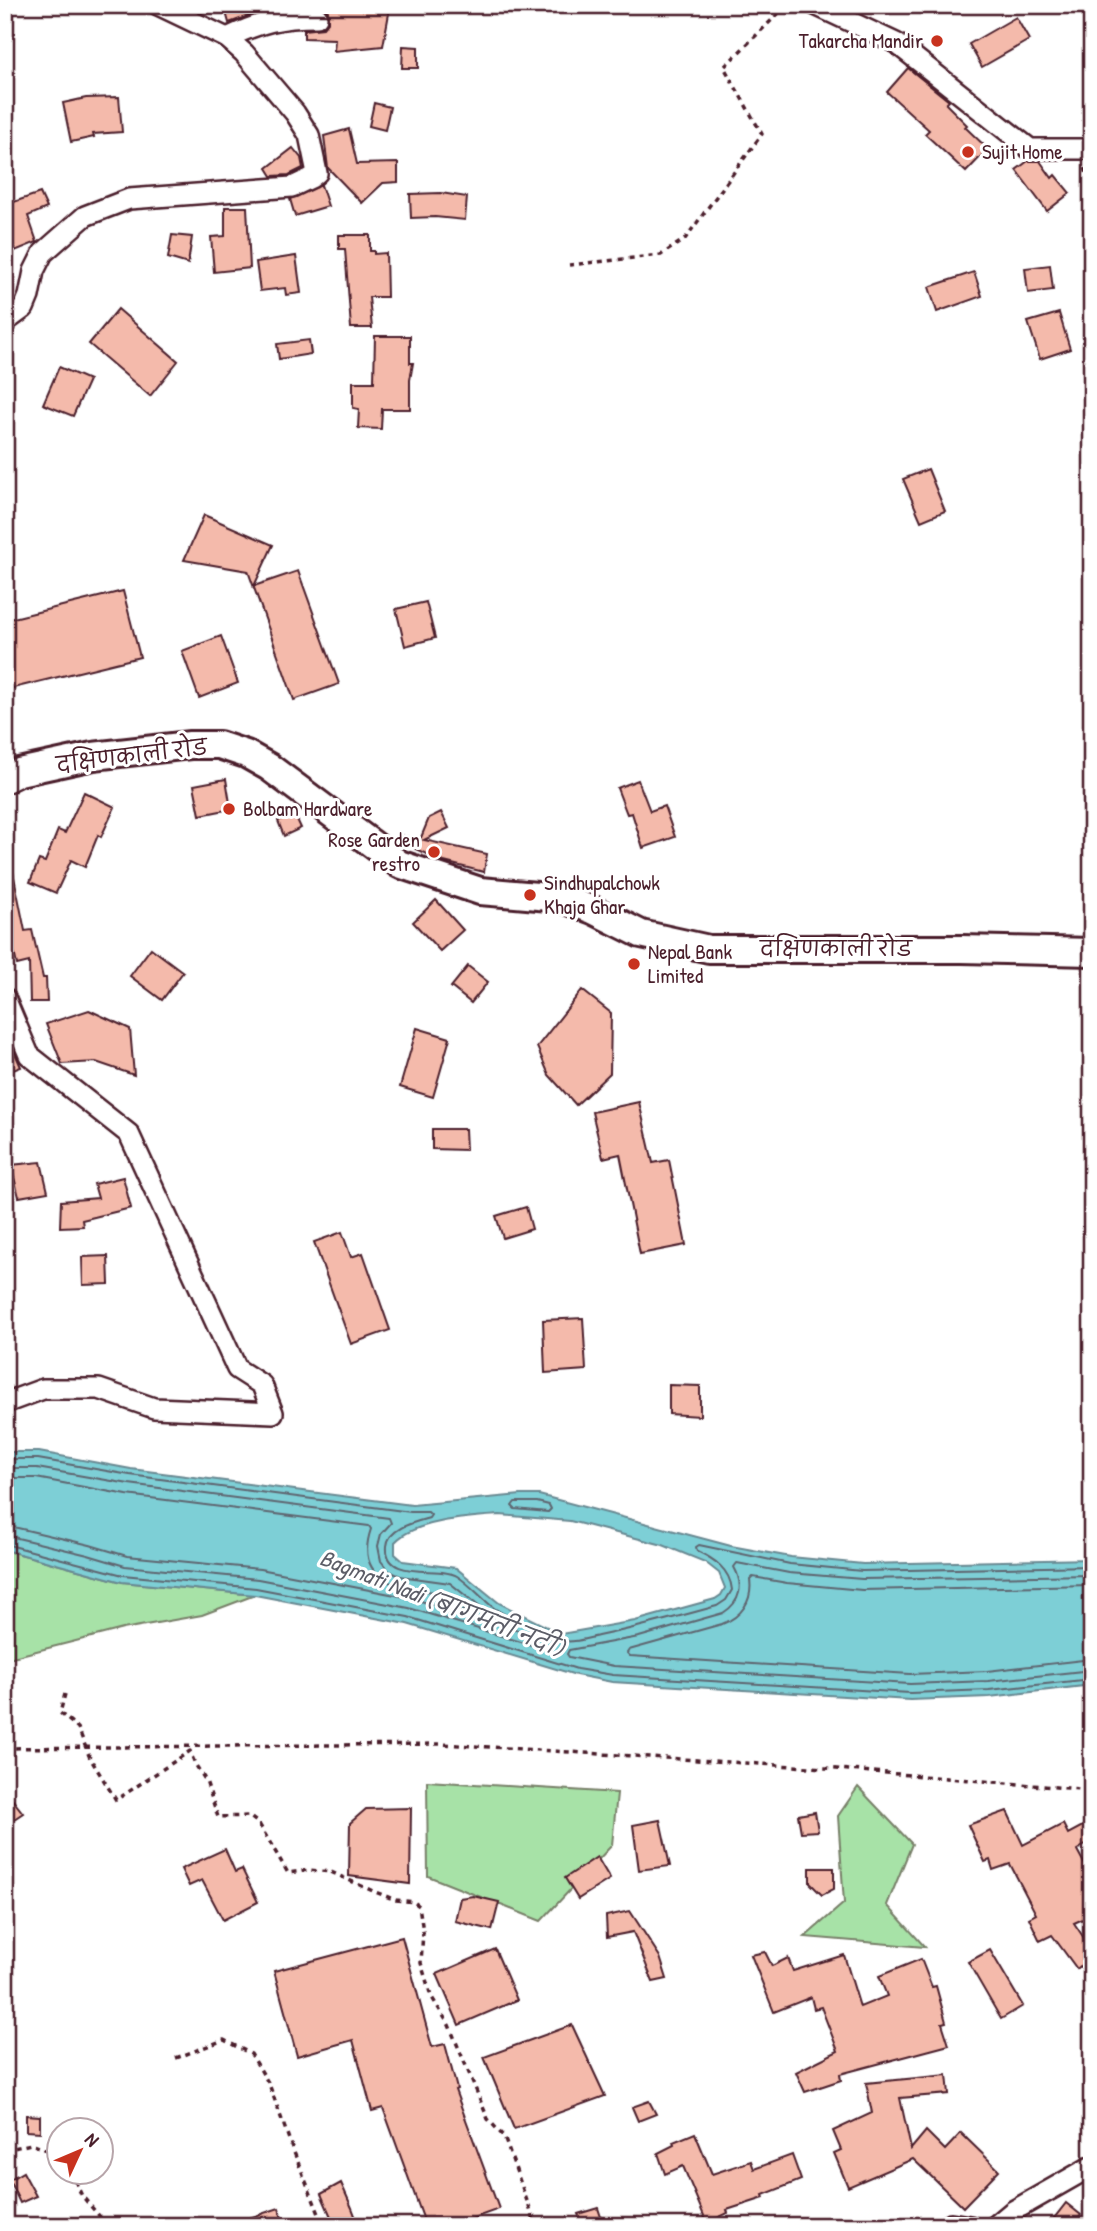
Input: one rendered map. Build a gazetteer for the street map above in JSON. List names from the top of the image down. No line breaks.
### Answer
{"streets":{"main road":["दक्षिणकाली रोड"]},"water":["Bagmati Nadi (बागमती नदी)"],"places":["Takarcha Mandir","Sujit Home","Bolbam Hardware","Rose Garden restro","Sindhupalchowk Khaja Ghar","Nepal Bank Limited"],"north":"top right"}
